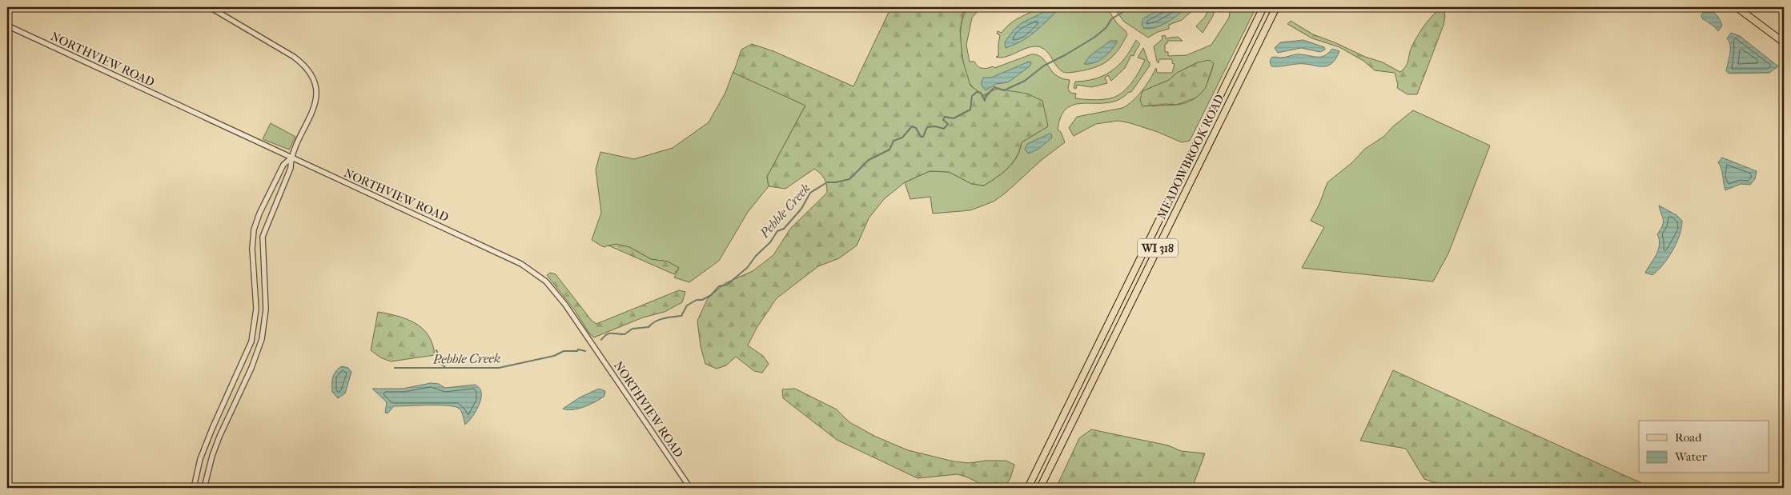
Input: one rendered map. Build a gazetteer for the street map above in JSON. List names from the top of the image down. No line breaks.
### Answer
{"streets":{"main road":["MEADOWBROOK ROAD","WI 318"],"street":["NORTHVIEW ROAD"]},"water":["Pebble Creek"],"legend":["Road","Water"]}
